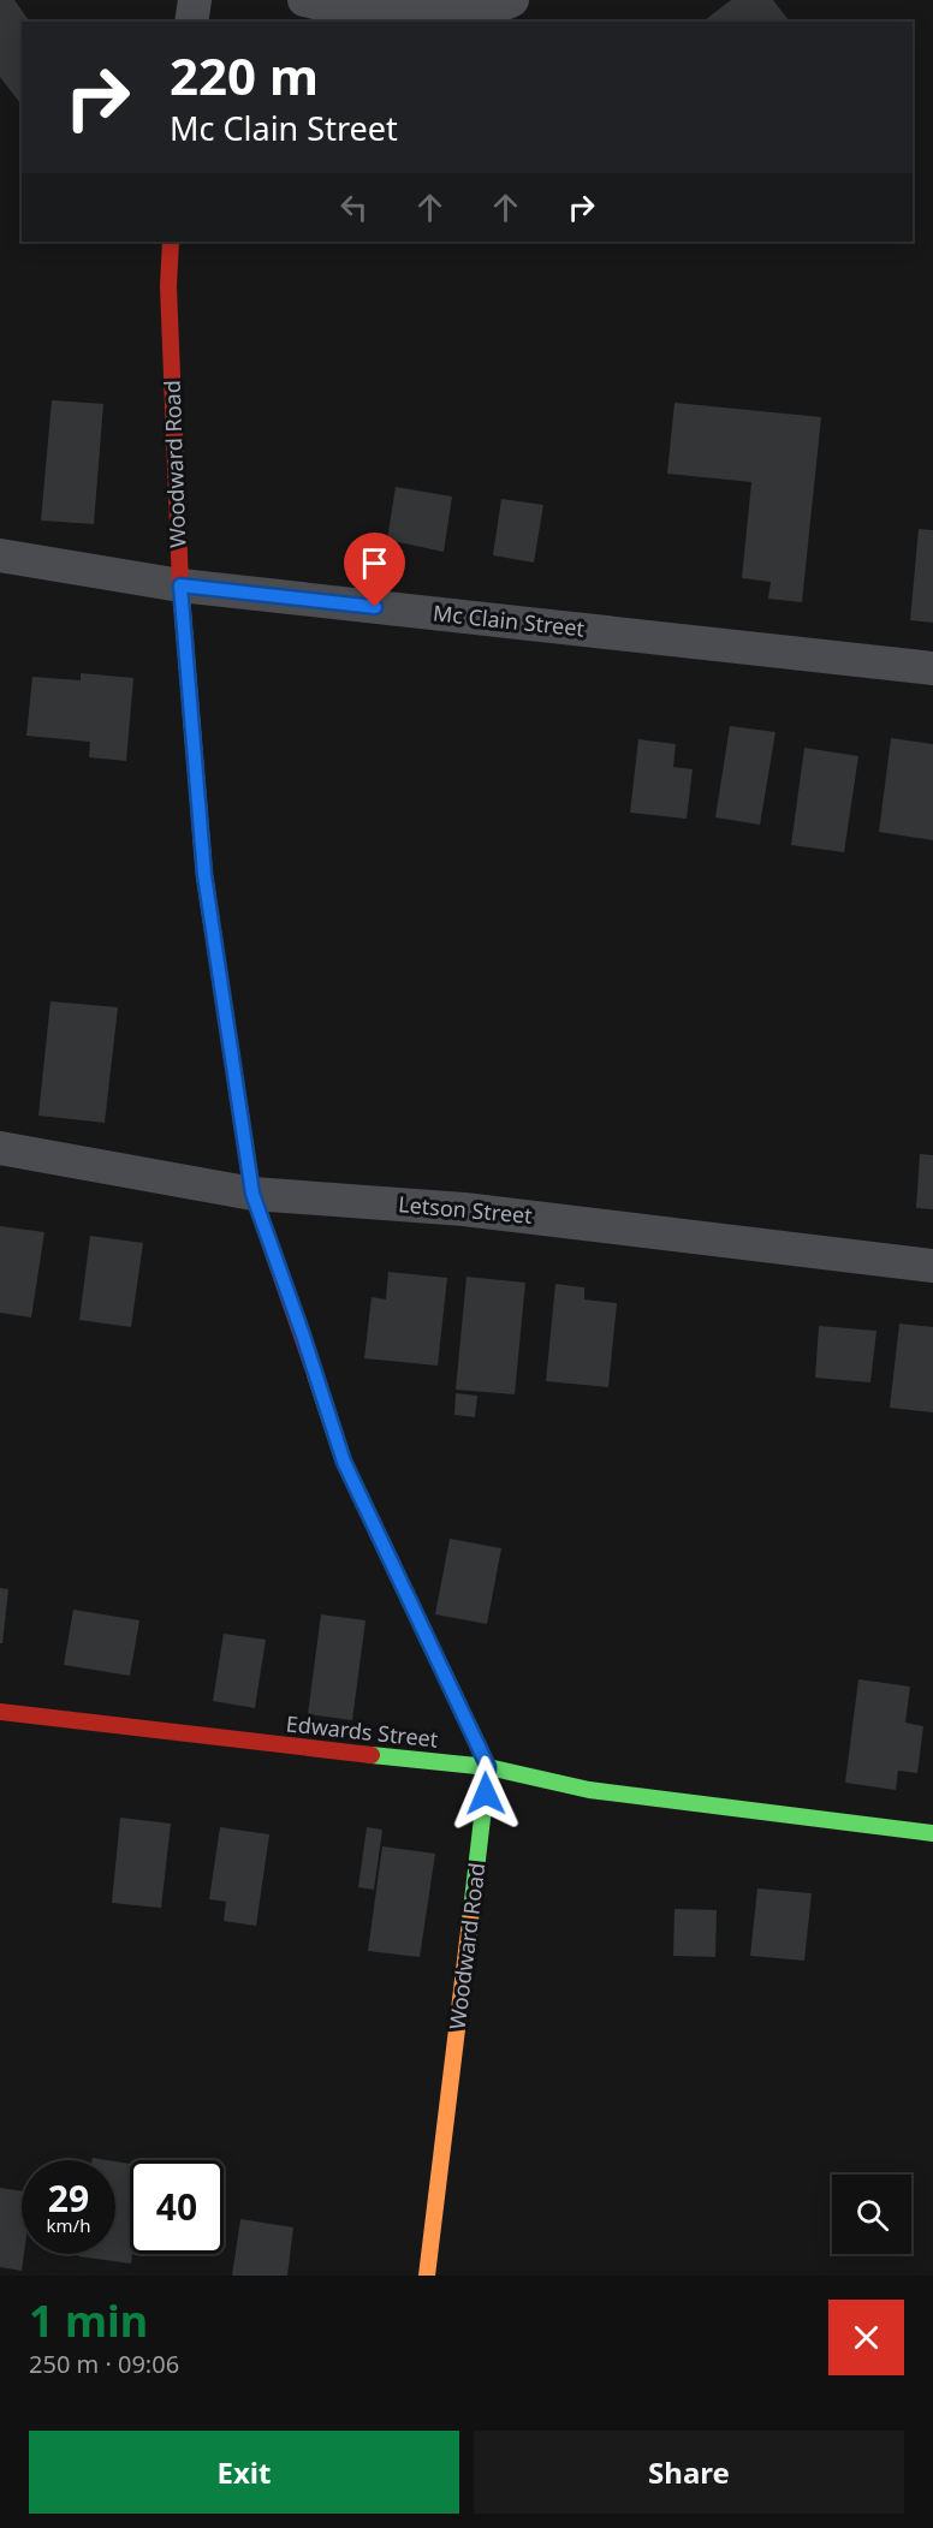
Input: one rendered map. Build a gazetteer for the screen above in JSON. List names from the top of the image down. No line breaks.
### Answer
{"streets":{"street":["Woodward Road","Mc Clain Street","Letson Street","Edwards Street"]},"crossings":[["Woodward Road","Mc Clain Street"],["Woodward Road","Letson Street"],["Woodward Road","Edwards Street"]],"page":{"turn":["220 m","Mc Clain Street"],"speed":"29 km/h","limit":"40","heading":["1 min","250 m · 09:06"],"buttons":["Exit","Share"]}}
